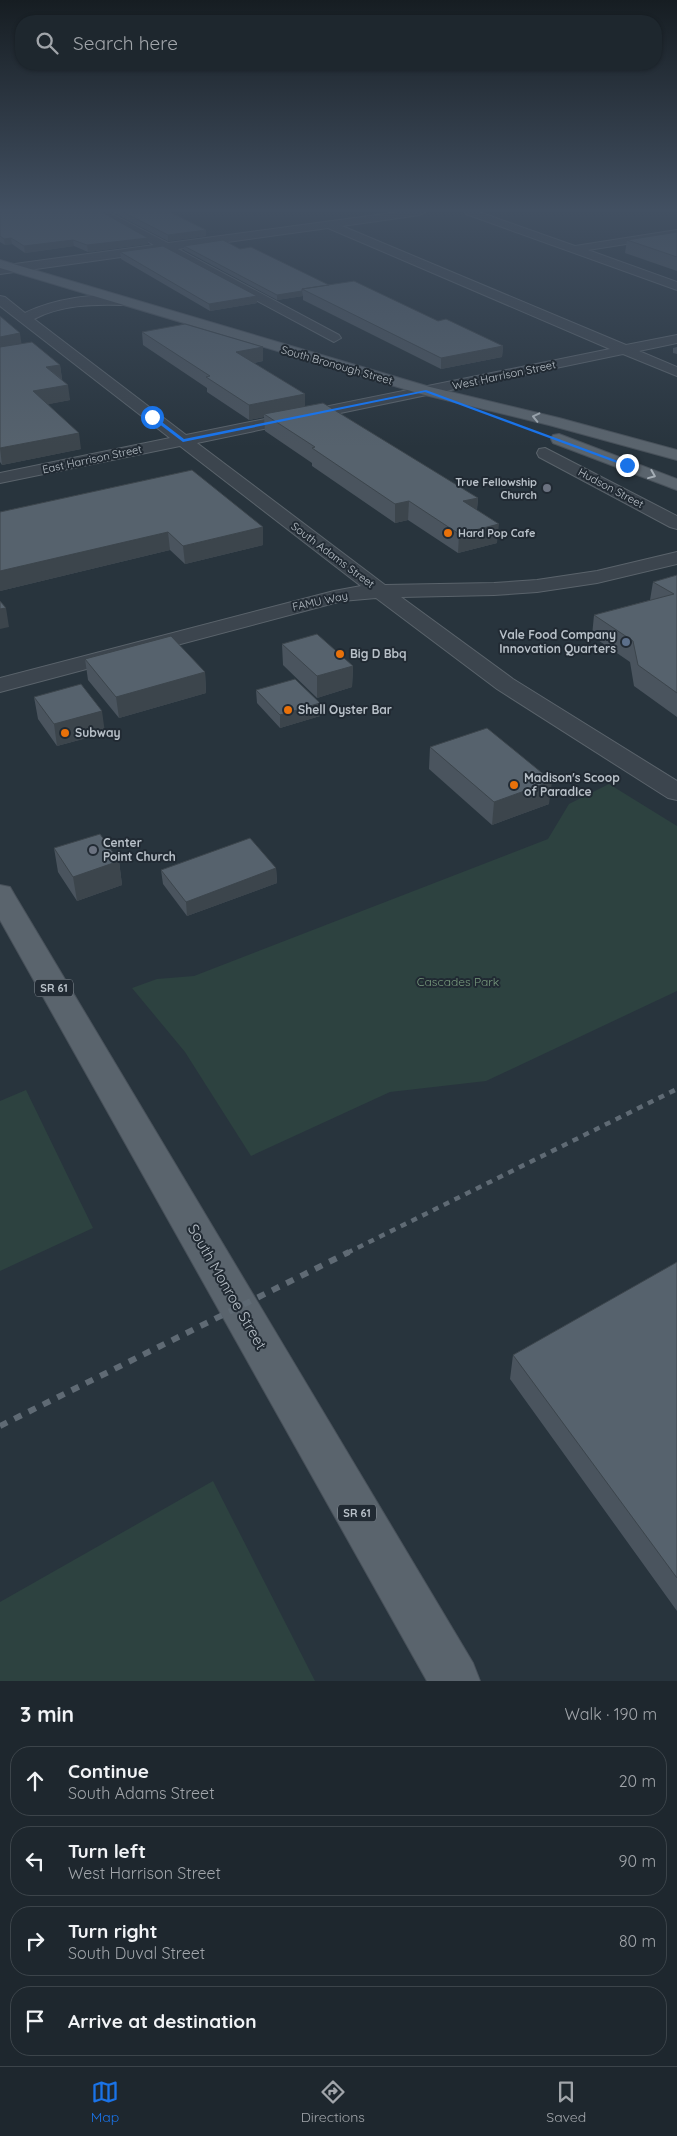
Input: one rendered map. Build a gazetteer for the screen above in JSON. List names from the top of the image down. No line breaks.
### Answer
{"streets":{"main road":["South Bronough Street","SR 61","South Monroe Street"],"street":["West Harrison Street","East Harrison Street","Hudson Street","South Adams Street","FAMU Way"]},"crossings":[["South Bronough Street","West Harrison Street"],["West Harrison Street","East Harrison Street"],["West Harrison Street","South Adams Street"],["East Harrison Street","South Adams Street"],["South Adams Street","FAMU Way"]],"parks":["Cascades Park"],"places":["True Fellowship Church","Hard Pop Cafe","Vale Food Company Innovation Quarters","Big D Bbq","Shell Oyster Bar","Subway","Madison's Scoop of ParadIce","Center Point Church"],"page":{"search":"Search here","heading":["3 min","Walk · 190 m"],"list":[["Continue","South Adams Street","20 m"],["Turn left","West Harrison Street","90 m"],["Turn right","South Duval Street","80 m"],"Arrive at destination"],"nav":["Map","Directions","Saved"]}}
